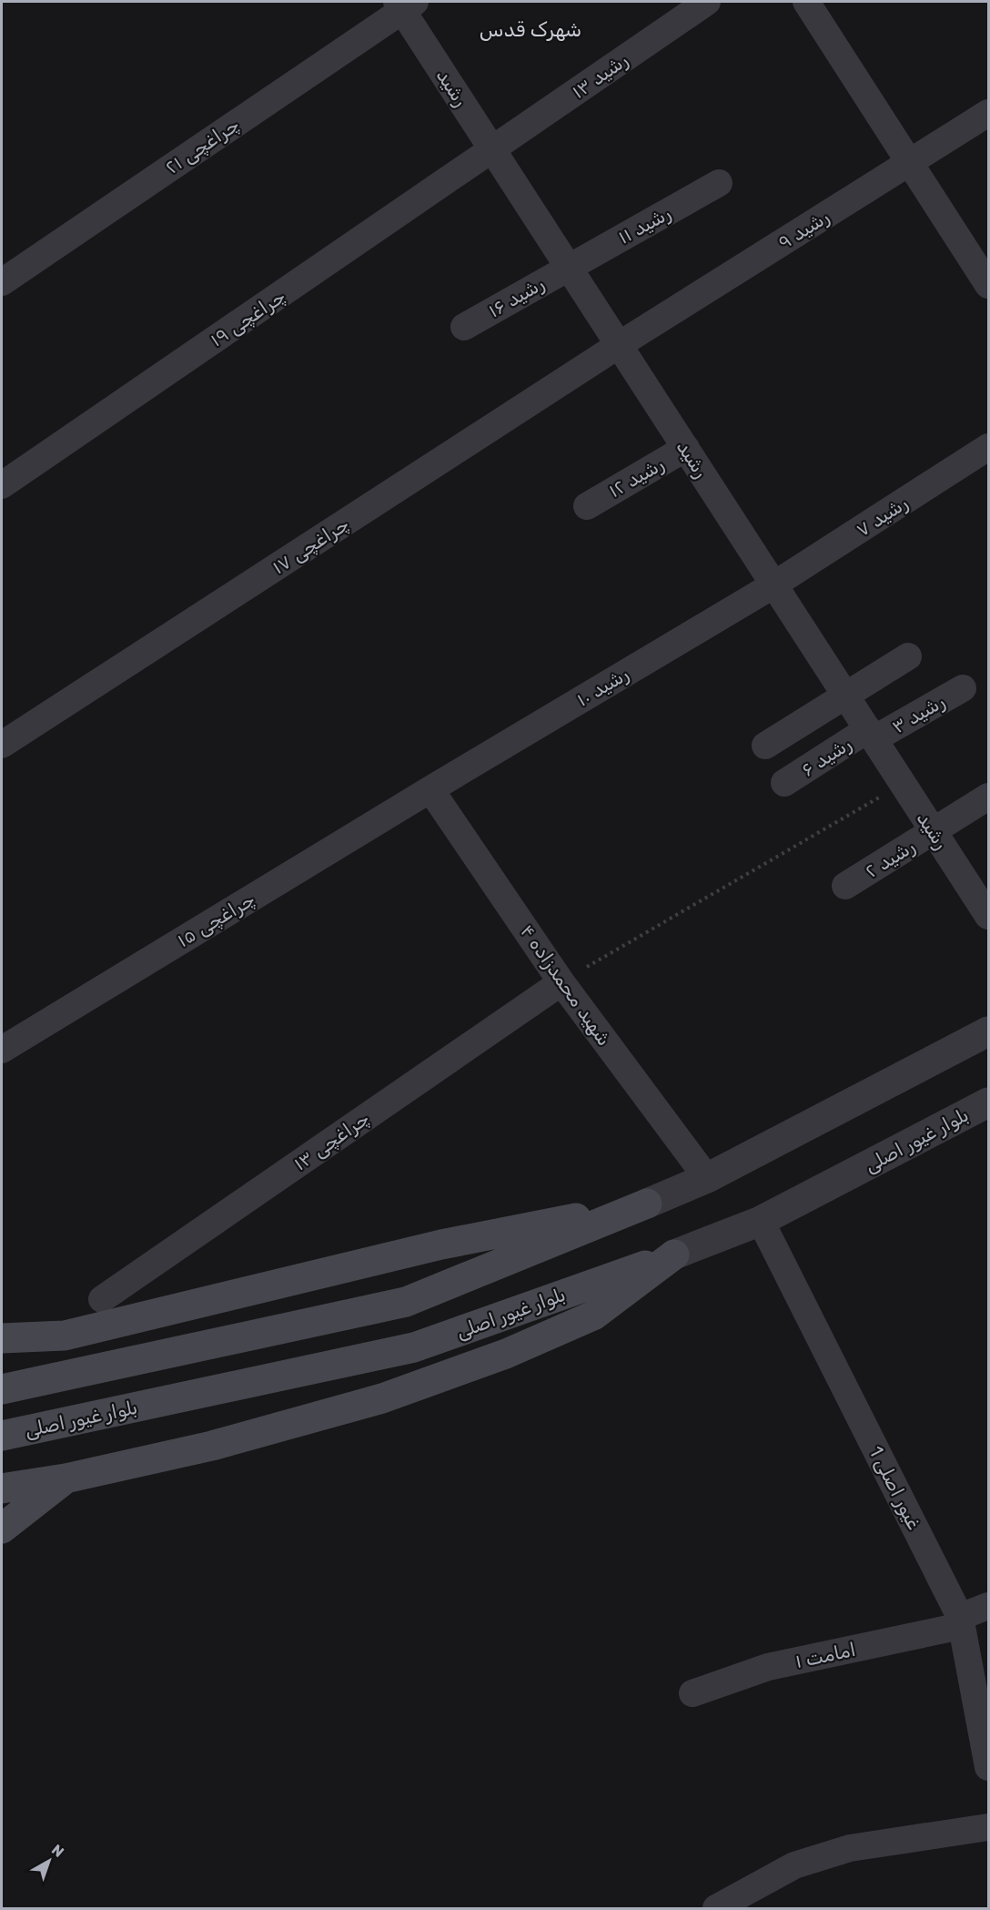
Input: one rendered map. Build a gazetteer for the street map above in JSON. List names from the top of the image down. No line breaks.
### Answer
{"streets":{"main road":["بلوار غیور اصلی"],"street":["رشید ۱۳","رشید","چراغچی ۲۱","رشید ۱۱","رشید ۹","رشید ۱۶","چراغچی ۱۹","رشید ۱۲","رشید ۷","چراغچی ۱۷","رشید ۱۰","رشید ۳","رشید ۶","رشید ۲","چراغچی ۱۵","شهید محمدزاده ۴","چراغچی ۱۳","غیور اصلی 1","امامت ۱"]},"crossings":[["رشید ۱۳","رشید"],["رشید ۱۳","چراغچی ۱۹"],["رشید","چراغچی ۲۱"],["رشید","رشید ۱۱"],["رشید","رشید ۹"],["رشید","رشید ۱۶"],["رشید","چراغچی ۱۹"],["رشید","رشید ۱۲"],["رشید","رشید ۷"],["رشید","چراغچی ۱۷"],["رشید","رشید ۱۰"],["رشید","رشید ۳"],["رشید","رشید ۶"],["رشید","رشید ۲"],["رشید ۱۱","رشید ۱۶"],["رشید ۹","چراغچی ۱۷"],["رشید ۷","رشید ۱۰"],["رشید ۱۰","چراغچی ۱۵"],["رشید ۱۰","شهید محمدزاده ۴"],["رشید ۳","رشید ۶"],["چراغچی ۱۵","شهید محمدزاده ۴"],["شهید محمدزاده ۴","چراغچی ۱۳"],["بلوار غیور اصلی","غیور اصلی 1"],["غیور اصلی 1","امامت ۱"]],"districts":["شهرک قدس"],"north":"top right"}
